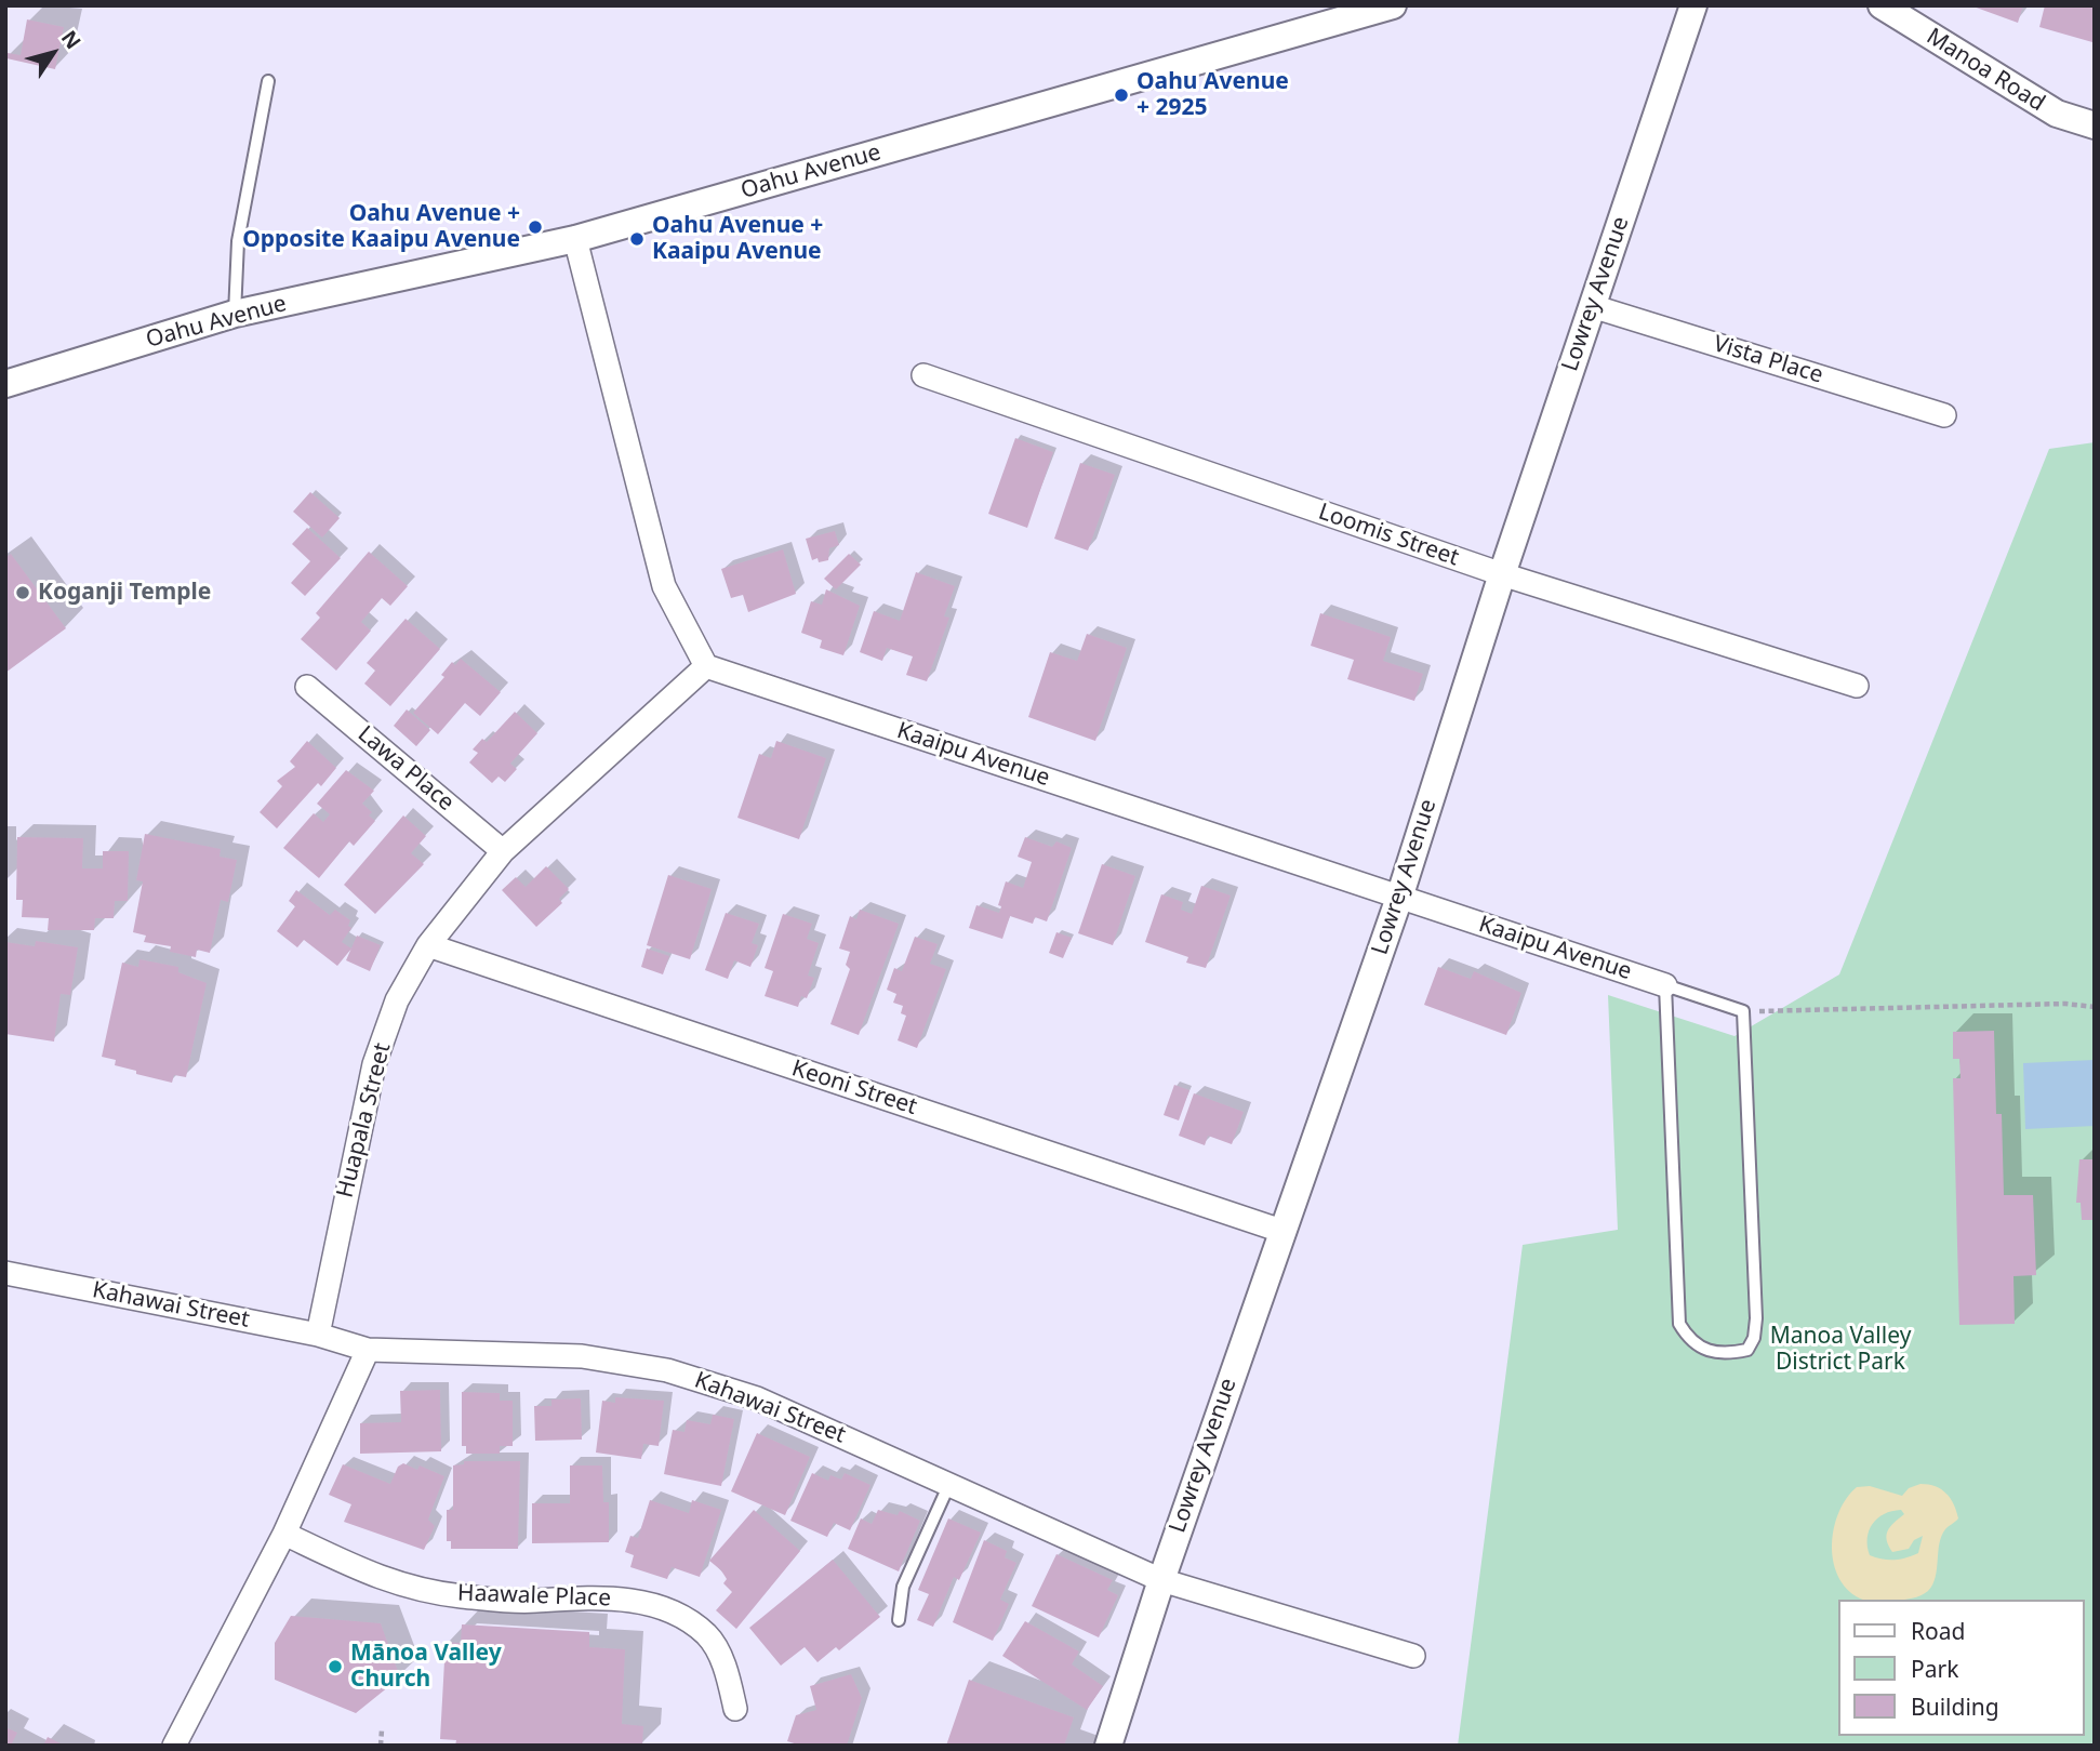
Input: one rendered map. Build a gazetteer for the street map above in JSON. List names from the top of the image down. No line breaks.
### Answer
{"streets":{"street":["Manoa Road","Oahu Avenue","Lowrey Avenue","Vista Place","Loomis Street","Kaaipu Avenue","Lawa Place","Keoni Street","Huapala Street","Kahawai Street","Haawale Place"]},"crossings":[["Lowrey Avenue","Vista Place"],["Lowrey Avenue","Loomis Street"],["Lowrey Avenue","Kaaipu Avenue"],["Lowrey Avenue","Keoni Street"],["Lowrey Avenue","Kahawai Street"],["Kaaipu Avenue","Huapala Street"],["Lawa Place","Huapala Street"],["Keoni Street","Huapala Street"],["Huapala Street","Kahawai Street"]],"parks":["Manoa Valley District Park"],"places":["Oahu Avenue + 2925","Oahu Avenue + Opposite Kaaipu Avenue","Oahu Avenue + Kaaipu Avenue","Koganji Temple","Mānoa Valley Church"],"legend":["Road","Park","Building"],"north":"top right"}
